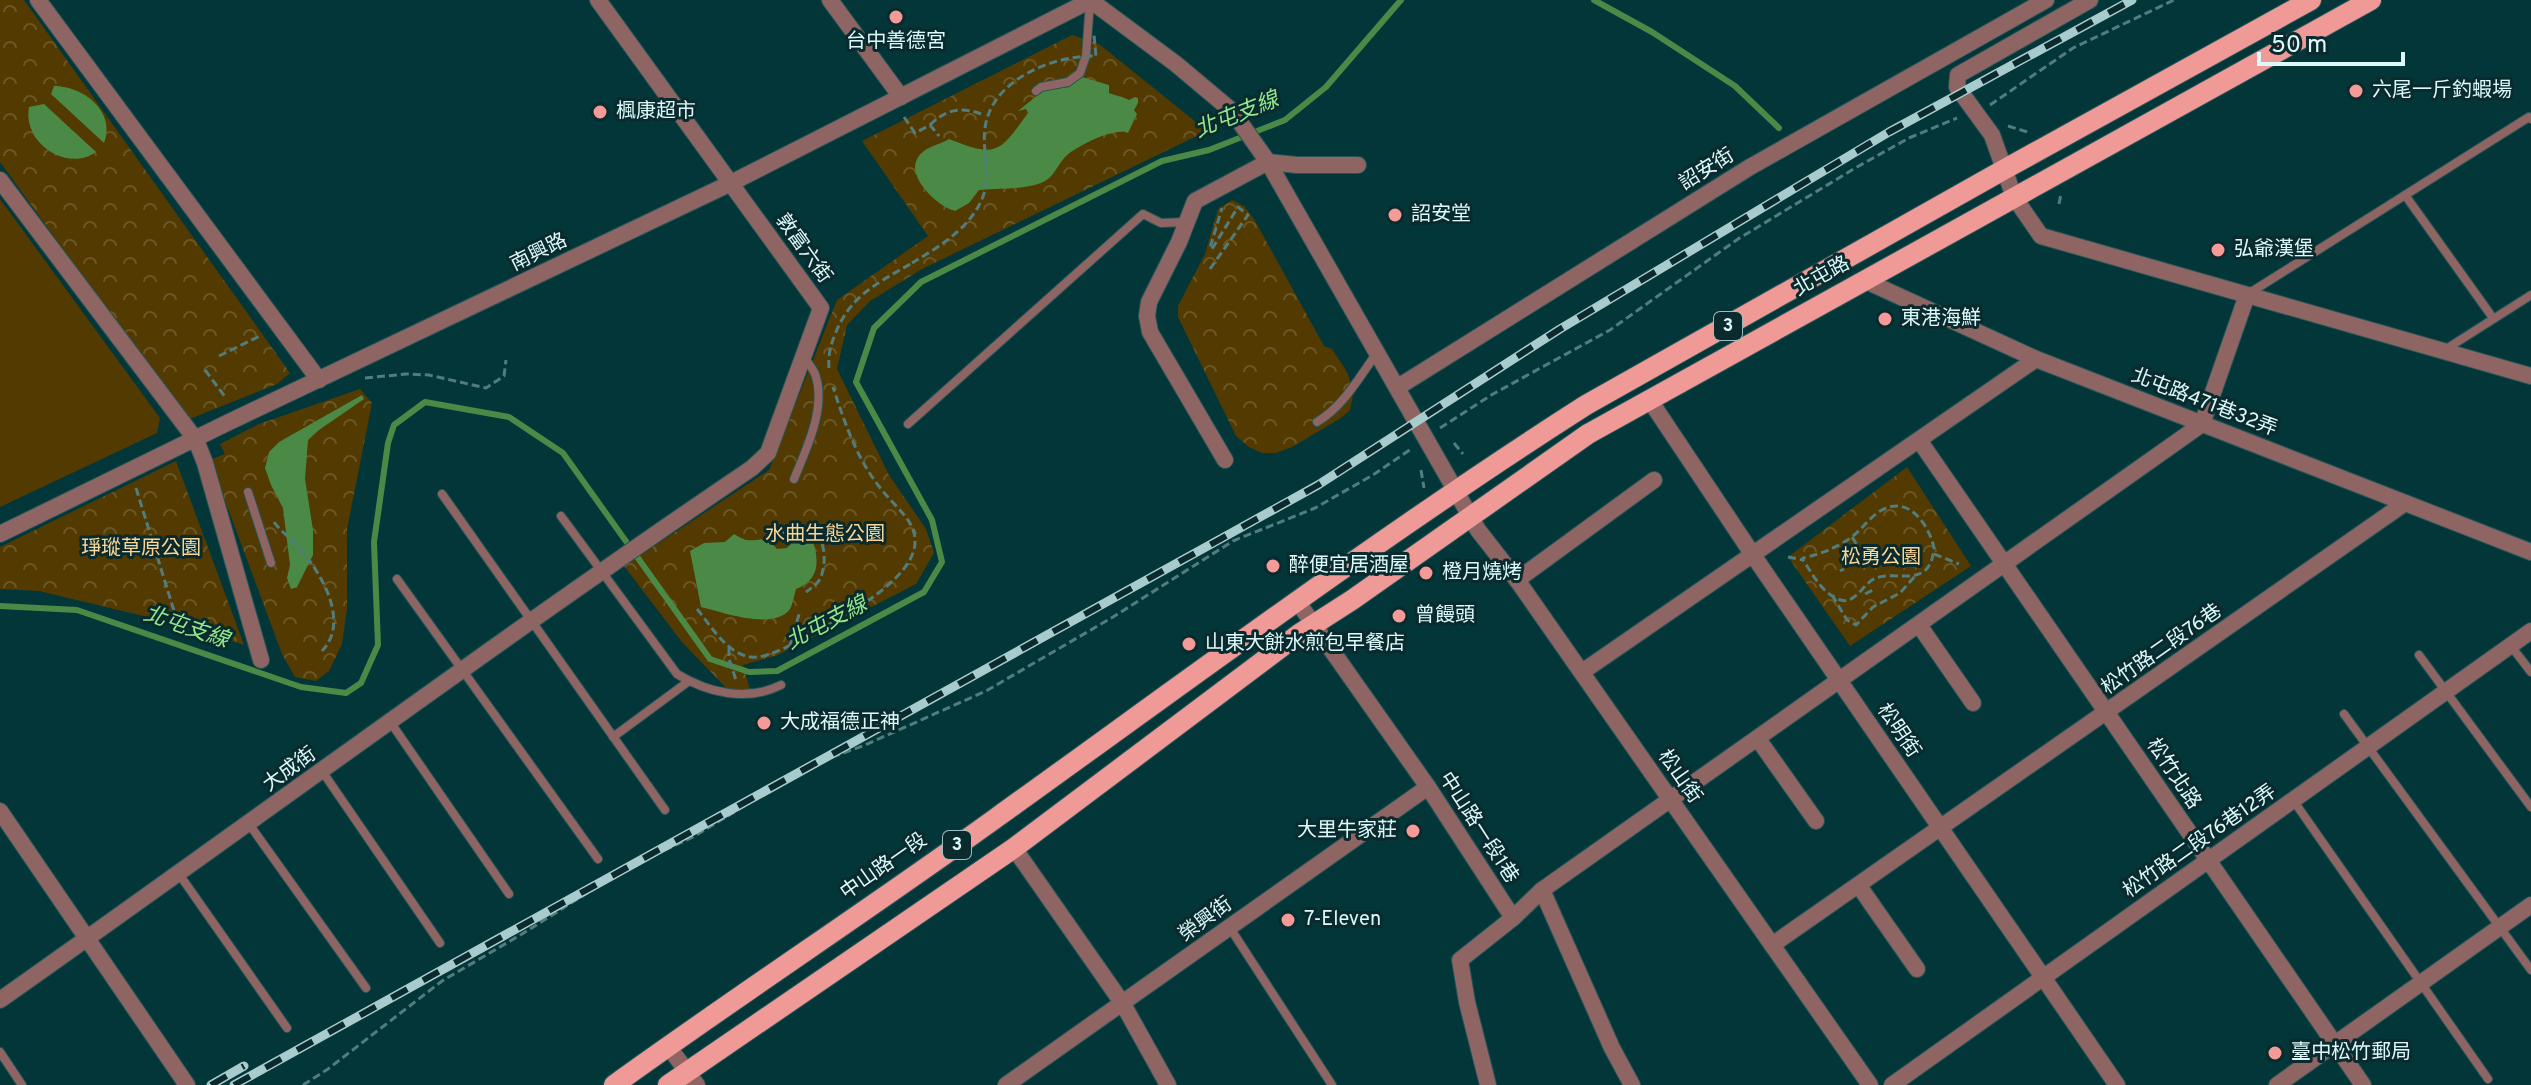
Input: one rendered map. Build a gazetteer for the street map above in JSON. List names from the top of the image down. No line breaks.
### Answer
{"streets":{"main road":["北屯路","3","中山路一段"],"street":["詔安街","敦富六街","南興路","北屯路471巷32弄","松竹路二段76巷","松明街","大成街","松竹北路","松山街","中山路一段1巷","松竹路二段76巷12弄","榮興街"]},"crossings":[["詔安街","松山街"],["敦富六街","南興路"],["敦富六街","大成街"],["南興路","松山街"],["北屯路","3"],["北屯路","北屯路471巷32弄"],["北屯路","松明街"],["北屯路","松山街"],["北屯路","中山路一段1巷"],["北屯路","中山路一段"],["3","中山路一段1巷"],["北屯路471巷32弄","松竹路二段76巷"],["松竹路二段76巷","松明街"],["松竹路二段76巷","松竹北路"],["松竹路二段76巷","松山街"],["松明街","松竹路二段76巷12弄"],["松竹北路","松竹路二段76巷12弄"],["中山路一段1巷","中山路一段"],["中山路一段1巷","榮興街"]],"water":["北屯支線"],"parks":["水曲生態公園","琤瑽草原公園","松勇公園"],"places":["台中善德宮","六尾一斤釣蝦場","楓康超市","詔安堂","弘爺漢堡","東港海鮮","醉便宜居酒屋","橙月燒烤","曾饅頭","山東大餅水煎包早餐店","大成福德正神","大里牛家莊","7-Eleven","臺中松竹郵局"],"scale_bar":"50 m"}
